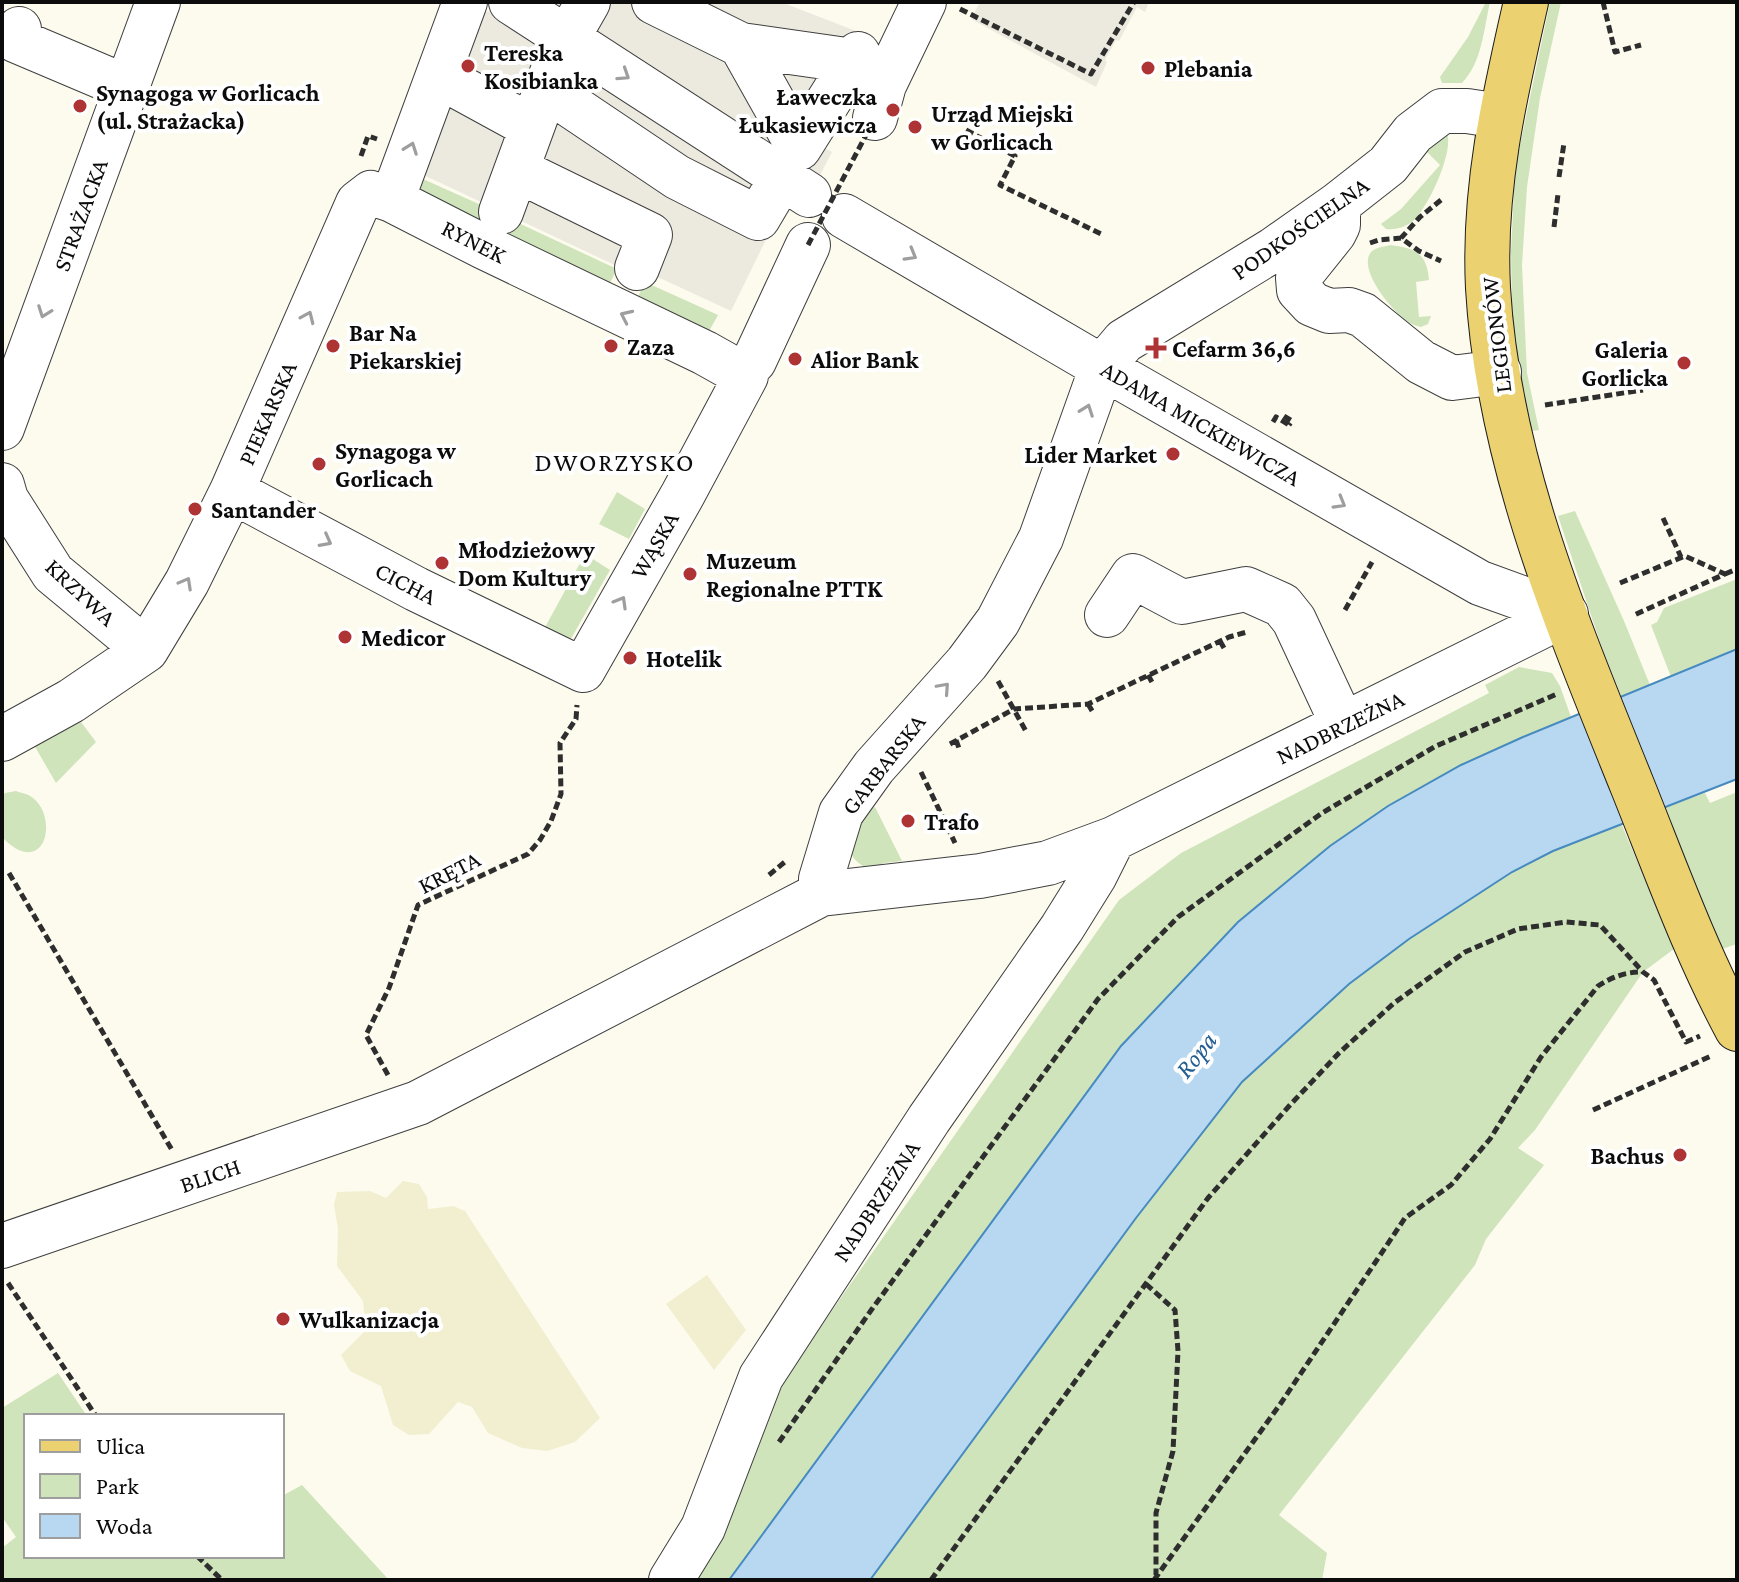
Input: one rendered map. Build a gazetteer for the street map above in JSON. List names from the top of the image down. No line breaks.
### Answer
{"streets":{"main road":["LEGIONÓW"],"street":["STRAŻACKA","PODKOŚCIELNA","RYNEK","PIEKARSKA","ADAMA MICKIEWICZA","WĄSKA","CICHA","KRZYWA","NADBRZEŻNA","GARBARSKA","BLICH"],"path":["KRĘTA"]},"crossings":[["PODKOŚCIELNA","LEGIONÓW"],["PODKOŚCIELNA","ADAMA MICKIEWICZA"],["PODKOŚCIELNA","GARBARSKA"],["RYNEK","PIEKARSKA"],["RYNEK","WĄSKA"],["LEGIONÓW","ADAMA MICKIEWICZA"],["LEGIONÓW","NADBRZEŻNA"],["PIEKARSKA","CICHA"],["PIEKARSKA","KRZYWA"],["ADAMA MICKIEWICZA","NADBRZEŻNA"],["ADAMA MICKIEWICZA","GARBARSKA"],["WĄSKA","CICHA"],["NADBRZEŻNA","GARBARSKA"],["KRĘTA","BLICH"]],"one_way":["STRAŻACKA","PIEKARSKA","ADAMA MICKIEWICZA","WĄSKA","CICHA","GARBARSKA"],"districts":["DWORZYSKO"],"water":["Ropa"],"places":{"other":["Tereska Kosibianka","Plebania","Synagoga w Gorlicach (ul. Strażacka)","Ławeczka Łukasiewicza","Urząd Miejski w Gorlicach","Bar Na Piekarskiej","Zaza","Alior Bank","Galeria Gorlicka","Lider Market","Synagoga w Gorlicach","Santander","Młodzieżowy Dom Kultury","Muzeum Regionalne PTTK","Medicor","Hotelik","Trafo","Bachus","Wulkanizacja"],"health":["Cefarm 36,6"]},"legend":["Ulica","Park","Woda"]}
